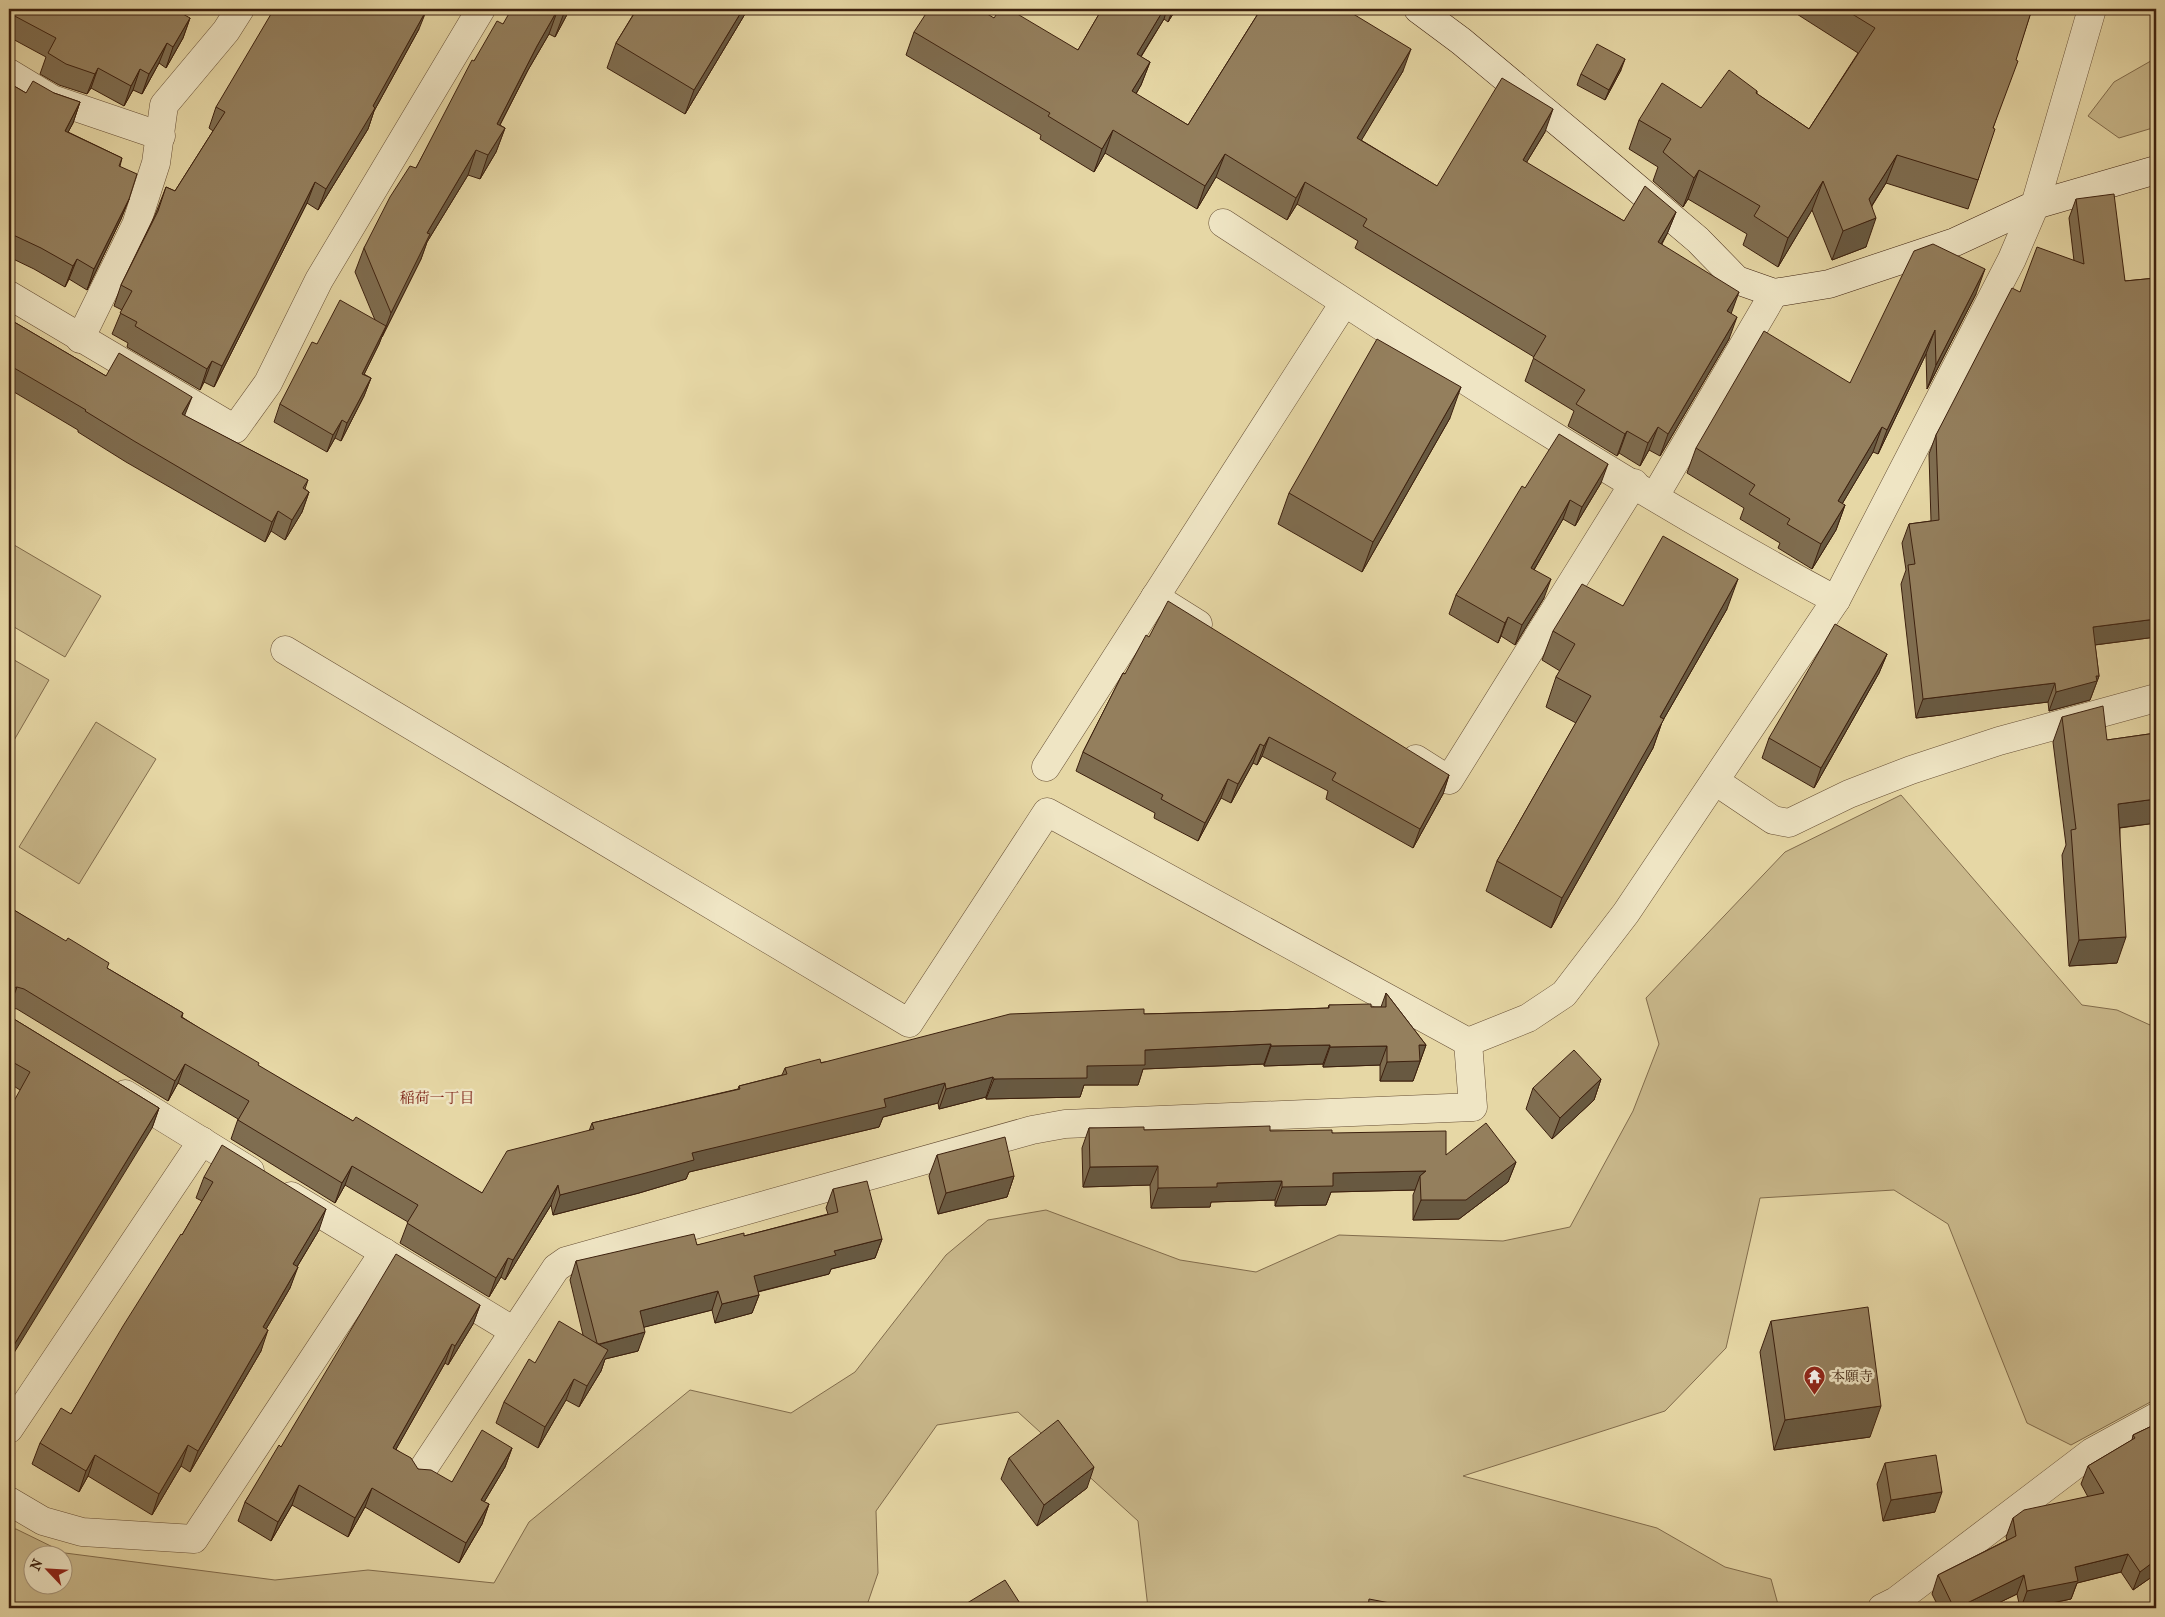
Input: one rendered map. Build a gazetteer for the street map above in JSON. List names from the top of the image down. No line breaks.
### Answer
{"districts":["稲荷一丁目"],"places":{"temple":["本願寺"]},"north":"top left"}
